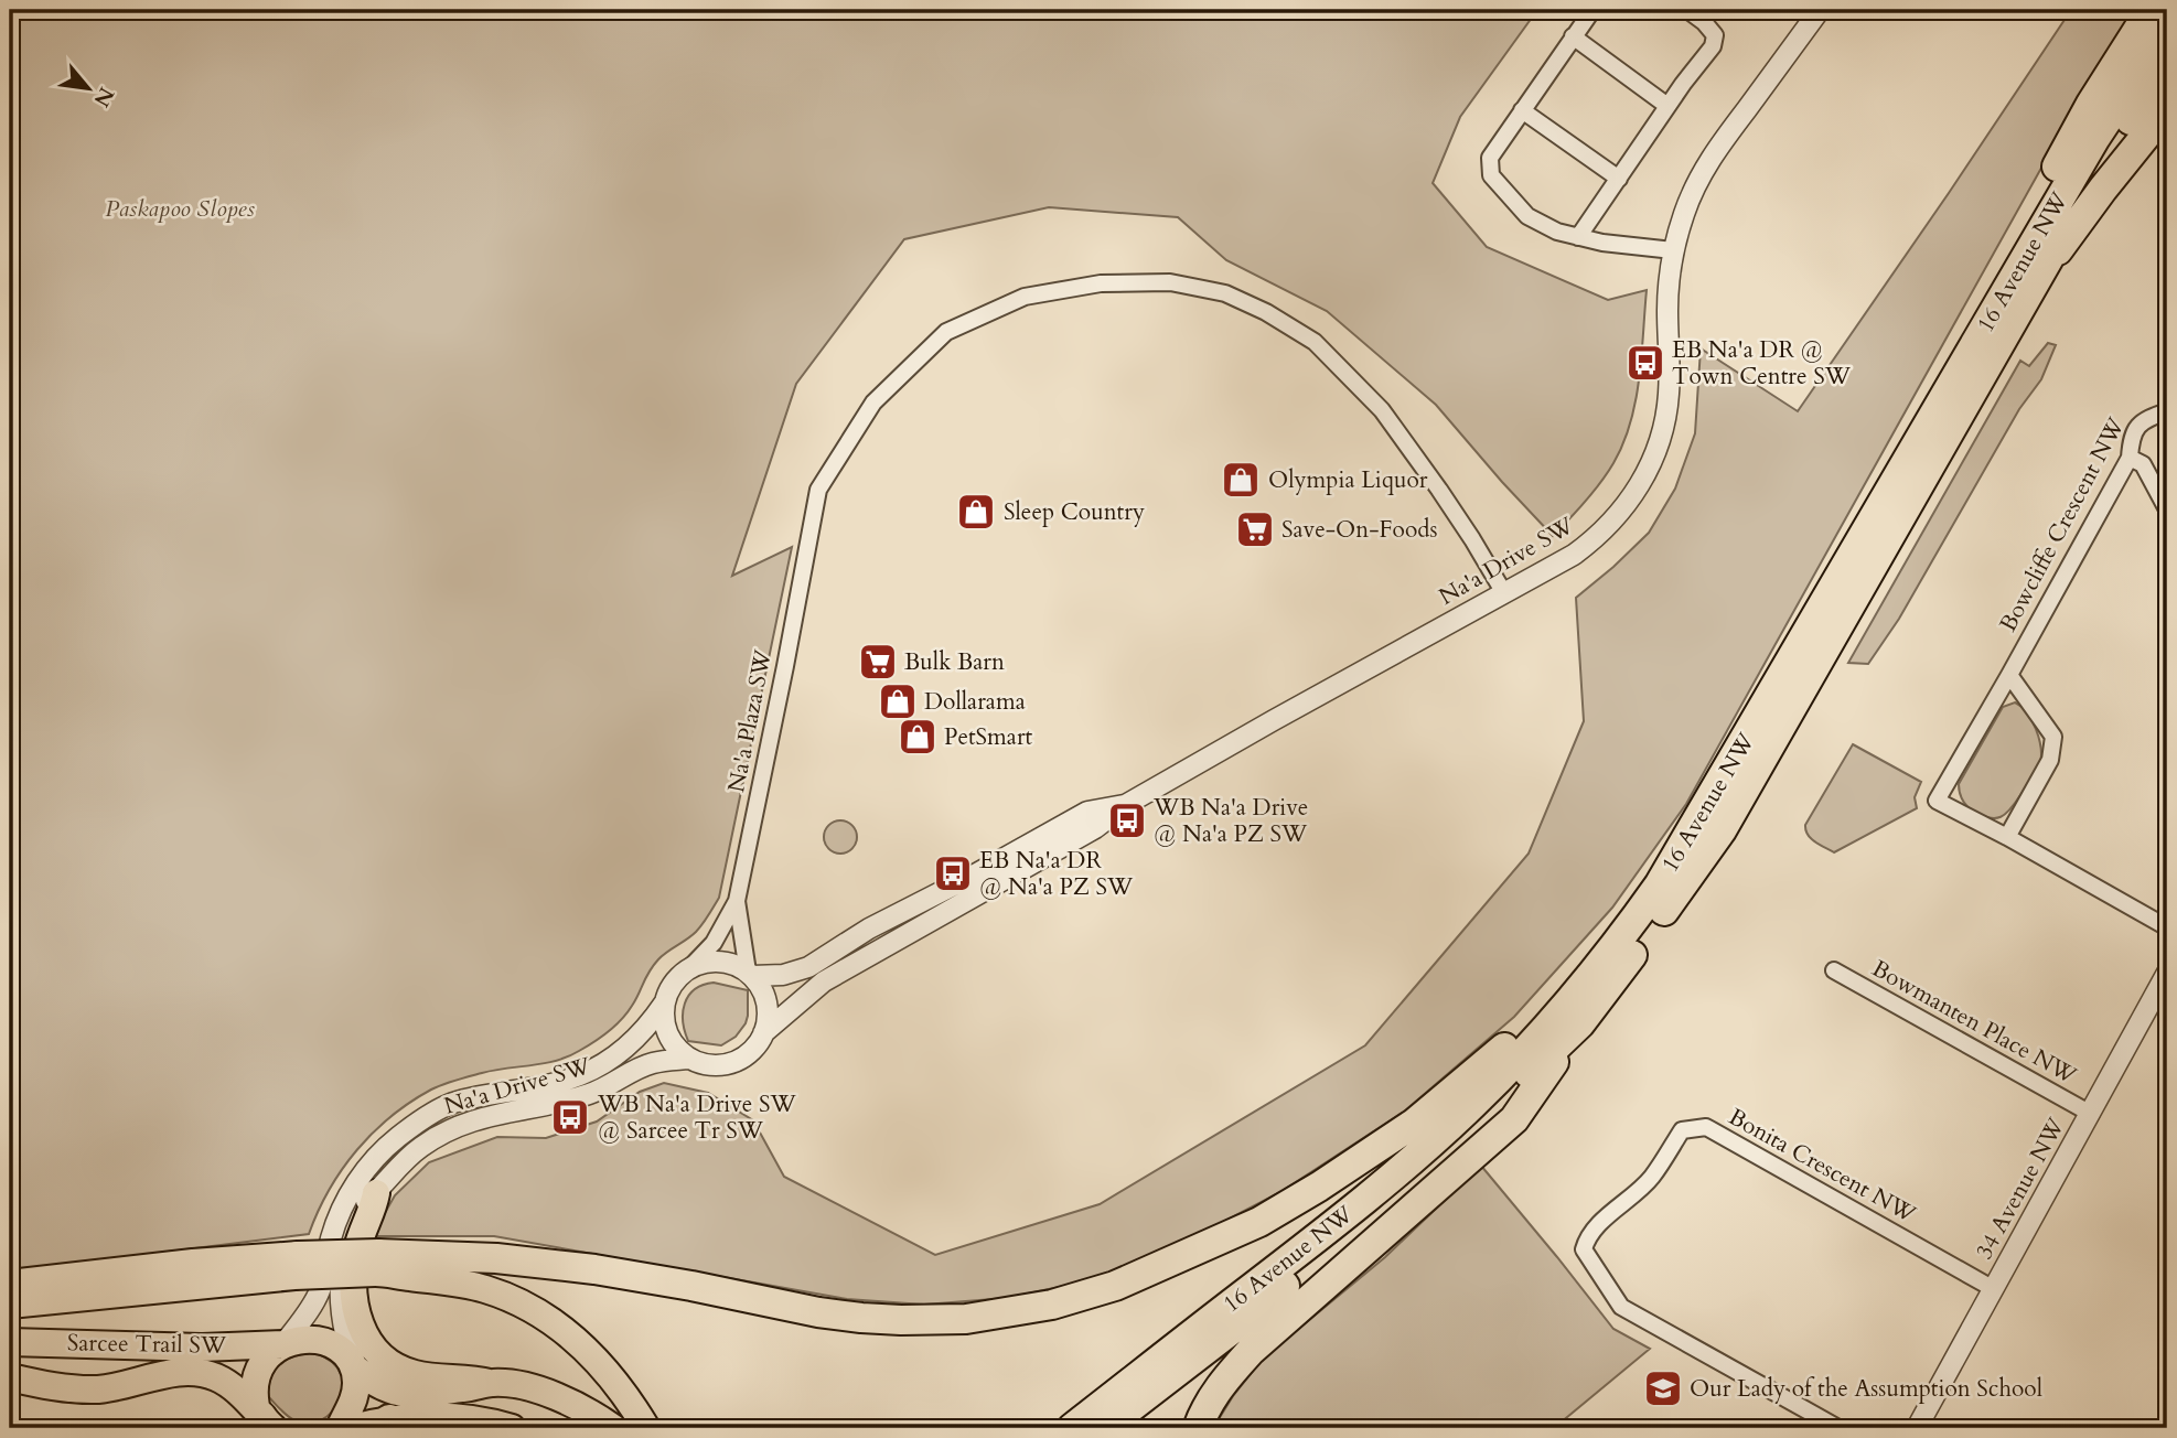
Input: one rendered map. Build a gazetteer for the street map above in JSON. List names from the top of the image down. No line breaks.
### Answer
{"streets":{"highway":["16 Avenue NW","Sarcee Trail SW"],"street":["Bowcliffe Crescent NW","Na'a Drive SW","Na'a Plaza SW","Bowmanten Place NW","Bonita Crescent NW","34 Avenue NW"]},"crossings":[["Na'a Drive SW","Na'a Plaza SW"],["Na'a Drive SW","Sarcee Trail SW"],["Bowmanten Place NW","34 Avenue NW"],["Bonita Crescent NW","34 Avenue NW"]],"parks":["Paskapoo Slopes"],"places":{"bus stop":["EB Na'a DR @ Town Centre SW","WB Na'a Drive @ Na'a PZ SW","EB Na'a DR @ Na'a PZ SW","WB Na'a Drive SW @ Sarcee Tr SW"],"shop":["Olympia Liquor","Sleep Country","Dollarama","PetSmart"],"supermarket":["Save-On-Foods","Bulk Barn"],"school or university":["Our Lady of the Assumption School"]},"north":"bottom right"}
